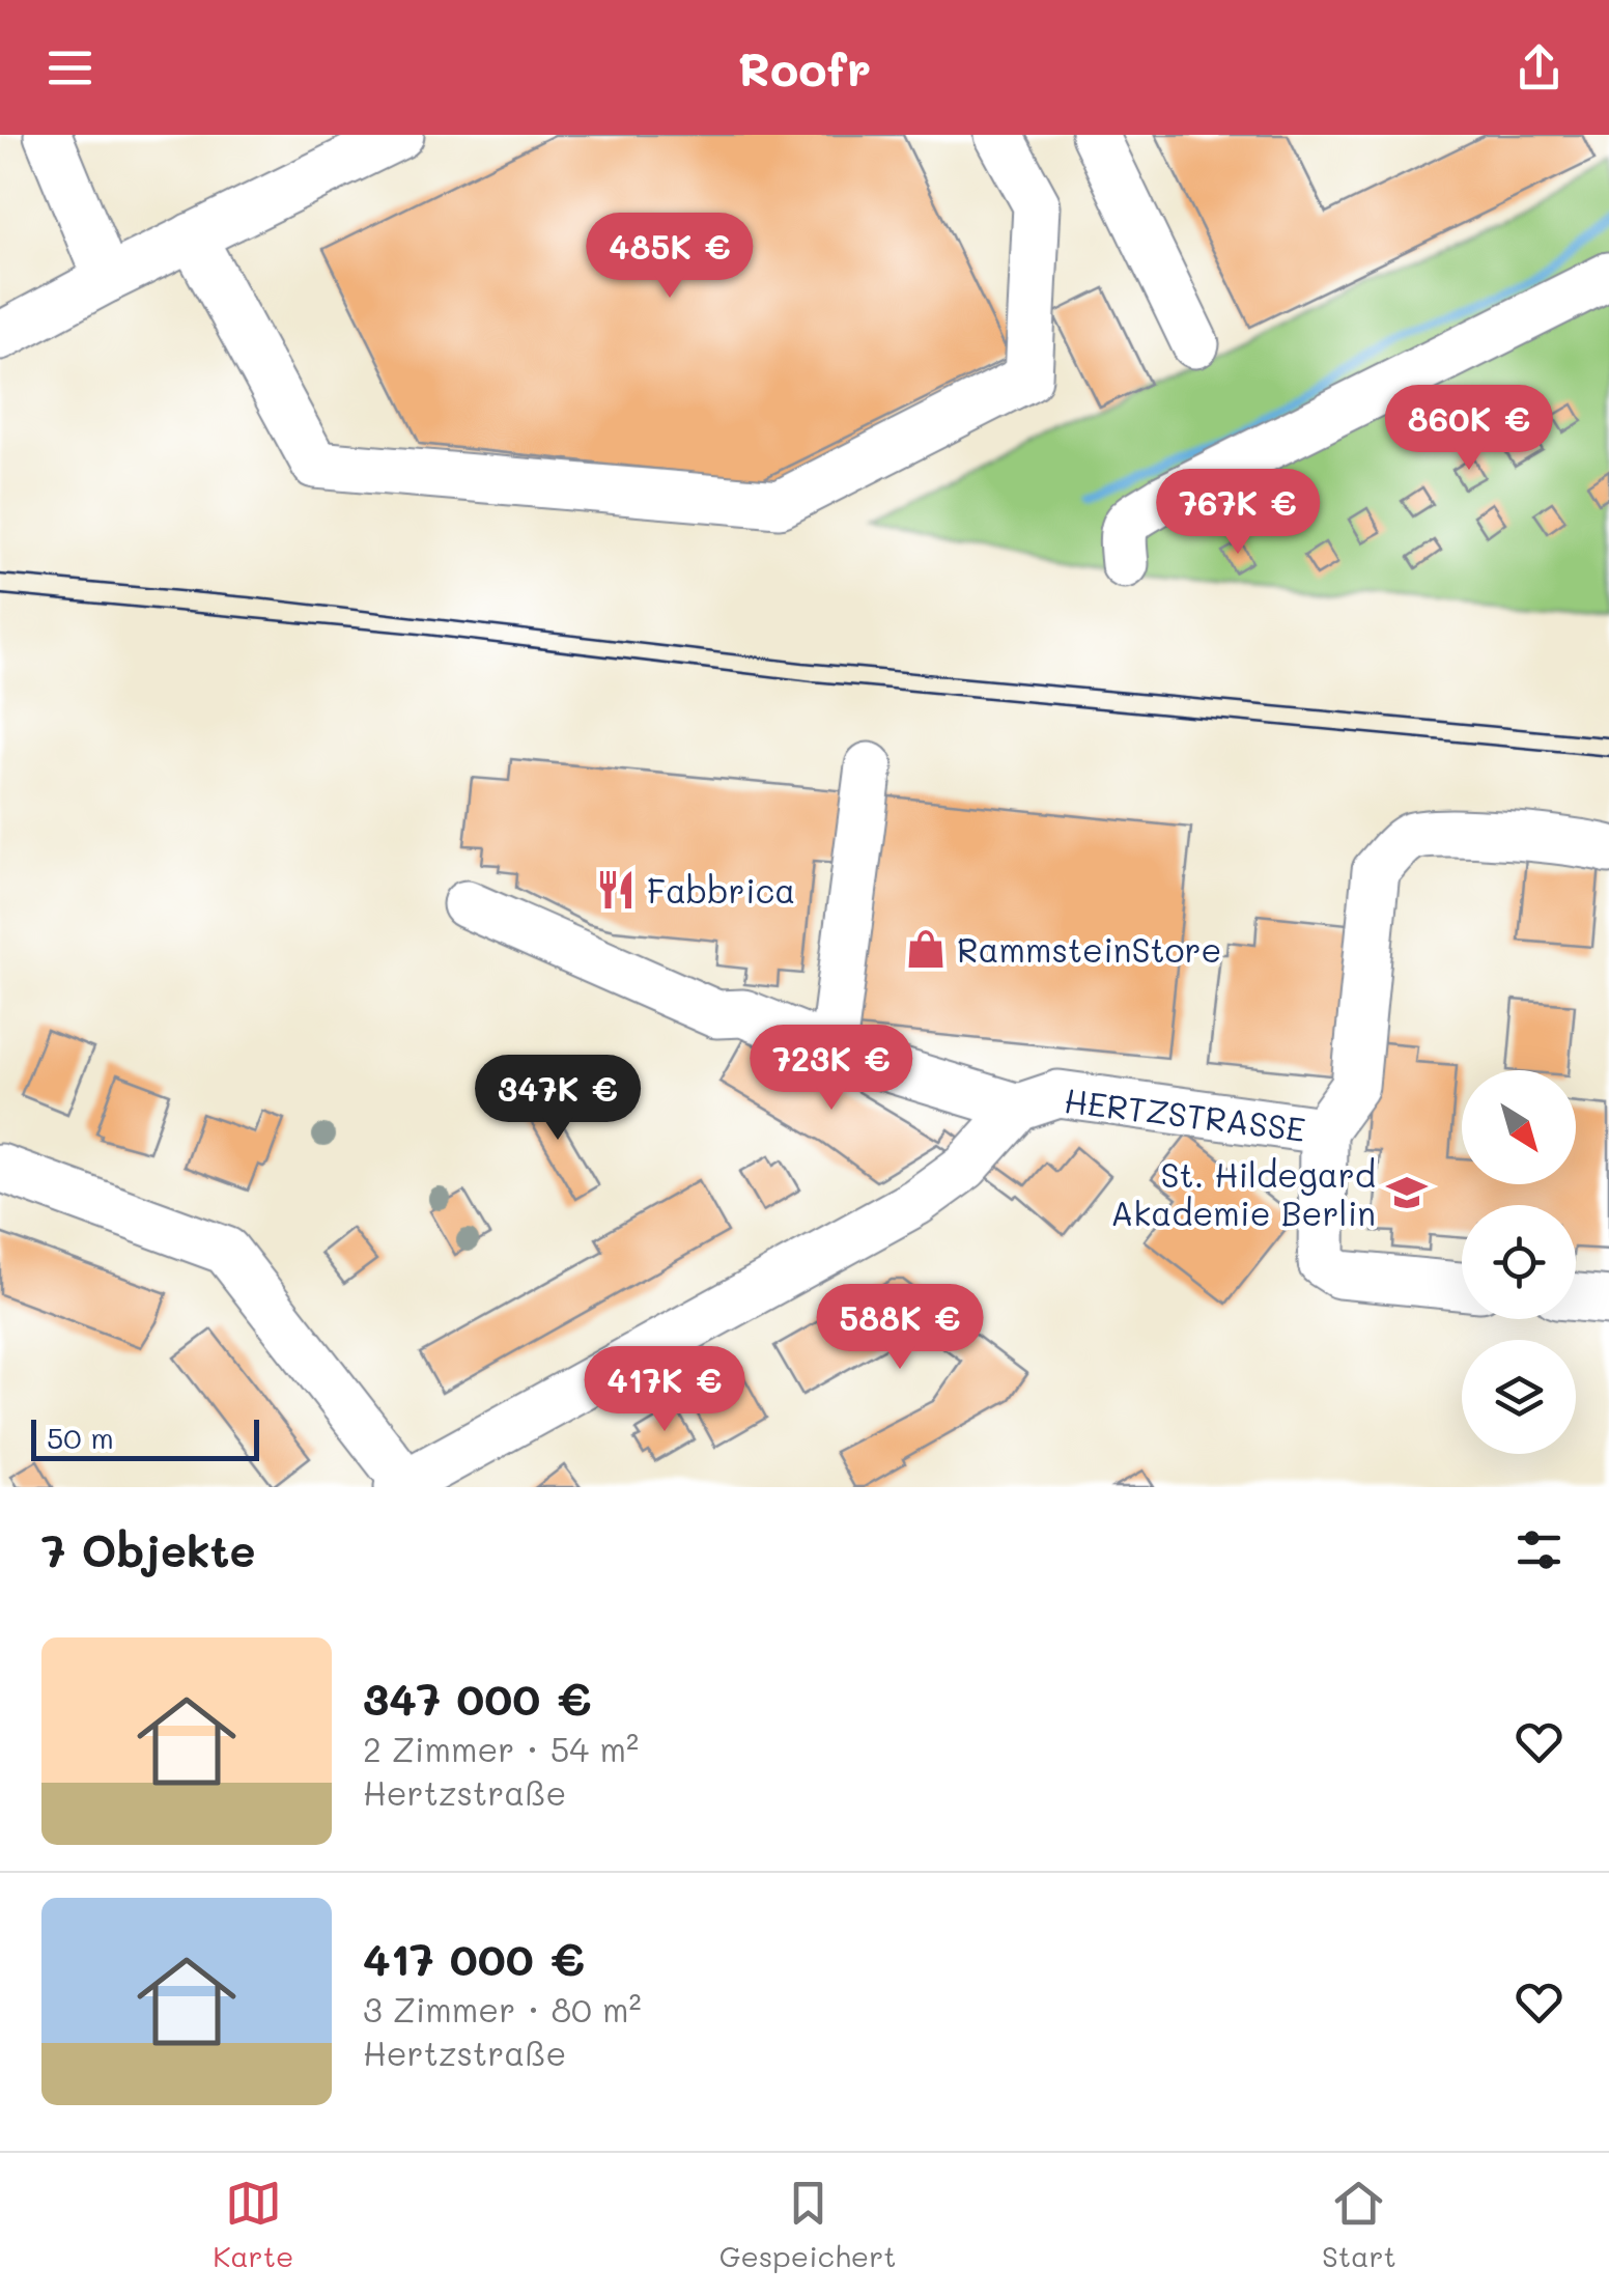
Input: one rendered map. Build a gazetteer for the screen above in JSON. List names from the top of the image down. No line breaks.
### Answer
{"streets":{"street":["HERTZSTRASSE"]},"places":{"restaurant":["Fabbrica"],"shop":["RammsteinStore"],"school or university":["St. Hildegard Akademie Berlin"]},"scale_bar":"50 m","north":"bottom right","page":{"header":"Roofr","price":["485K €","860K €","767K €","723K €","347K €","588K €","417K €"],"scale":"50 m","heading":"7 Objekte","list":[{"name":"347 000 €","note":"2 Zimmer · 54 m² · Hertzstraße"},{"name":"417 000 €","note":"3 Zimmer · 80 m² · Hertzstraße"}],"tabs":["Karte","Gespeichert","Start"]}}
